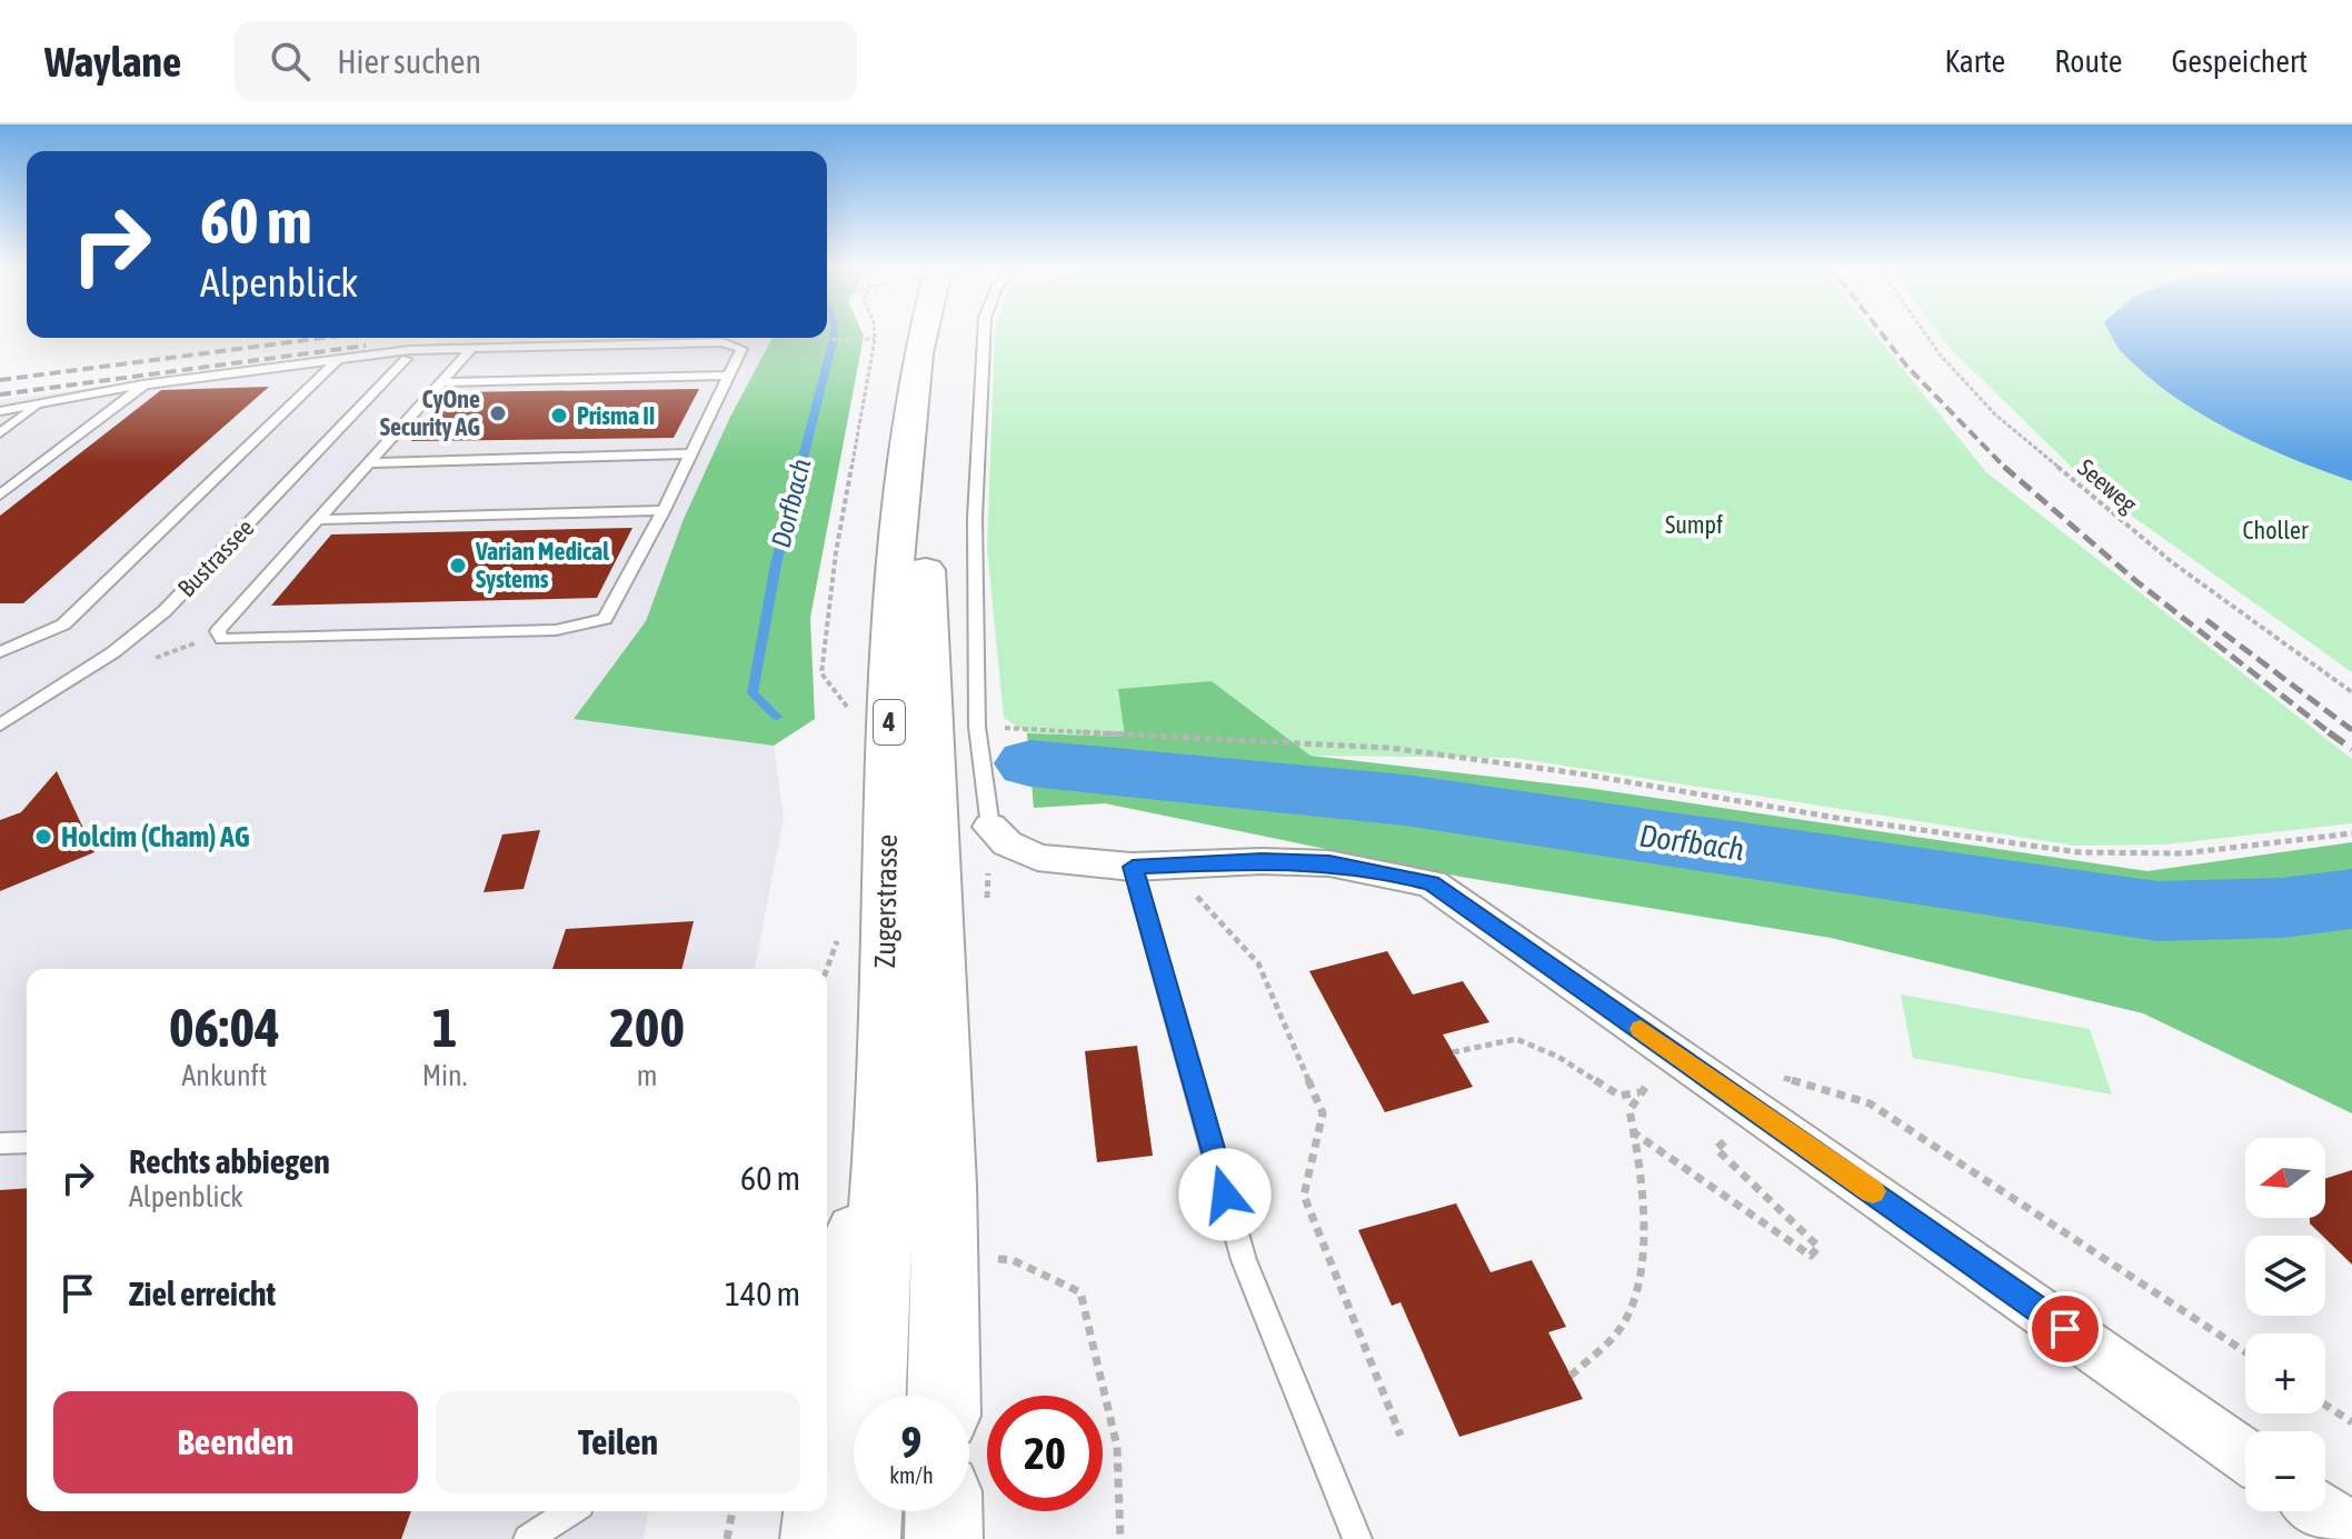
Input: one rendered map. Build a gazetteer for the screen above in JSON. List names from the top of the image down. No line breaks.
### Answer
{"streets":{"main road":["4","Zugerstrasse"],"lane":["Bustrassee"],"path":["Seeweg"]},"water":["Dorfbach"],"parks":["Sumpf","Choller"],"places":["CyOne Security AG","Prisma II","Varian Medical Systems","Holcim (Cham) AG"],"north":"left","page":{"header":"Waylane","search":"Hier suchen","nav":["Karte","Route","Gespeichert"],"turn":["60 m","Alpenblick"],"eta":["06:04","Ankunft","1","Min.","200","m"],"list":[{"name":"Rechts abbiegen","note":"Alpenblick","value":"60 m"},{"name":"Ziel erreicht","value":"140 m"}],"map_buttons":["+","−"],"buttons":["Beenden","Teilen"],"speed":"9 km/h","limit":"20"}}
